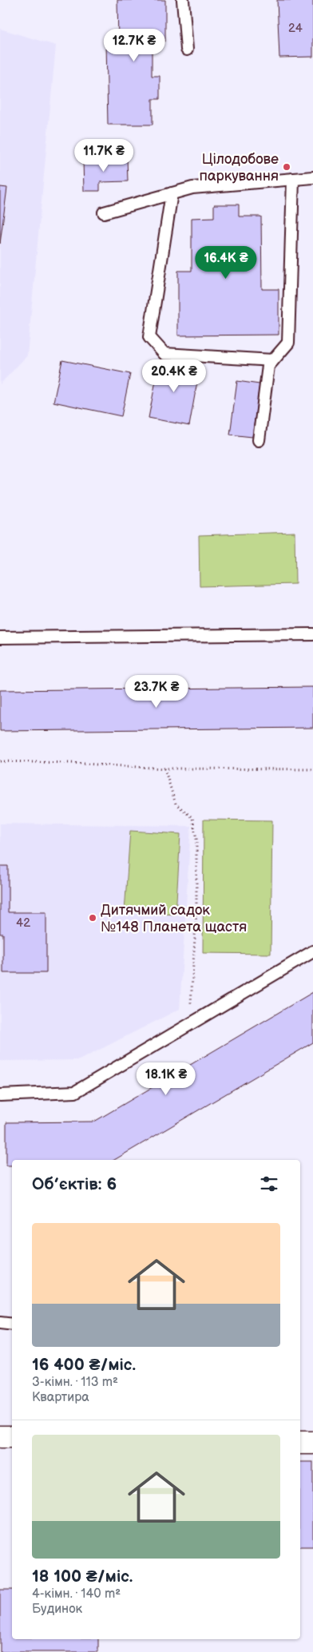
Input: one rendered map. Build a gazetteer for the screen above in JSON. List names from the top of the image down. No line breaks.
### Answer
{"places":["Цілодобове паркування","Дитячмий садок №148 Планета щастя"],"house_numbers":["24","42"],"page":{"price":["12.7K ₴","11.7K ₴","16.4K ₴","20.4K ₴","23.7K ₴","18.1K ₴"],"heading":"Об’єктів: 6","list":[{"name":"16 400 ₴/міс.","note":"3-кімн. · 113 m² · Квартира"},{"name":"18 100 ₴/міс.","note":"4-кімн. · 140 m² · Будинок"}]}}
